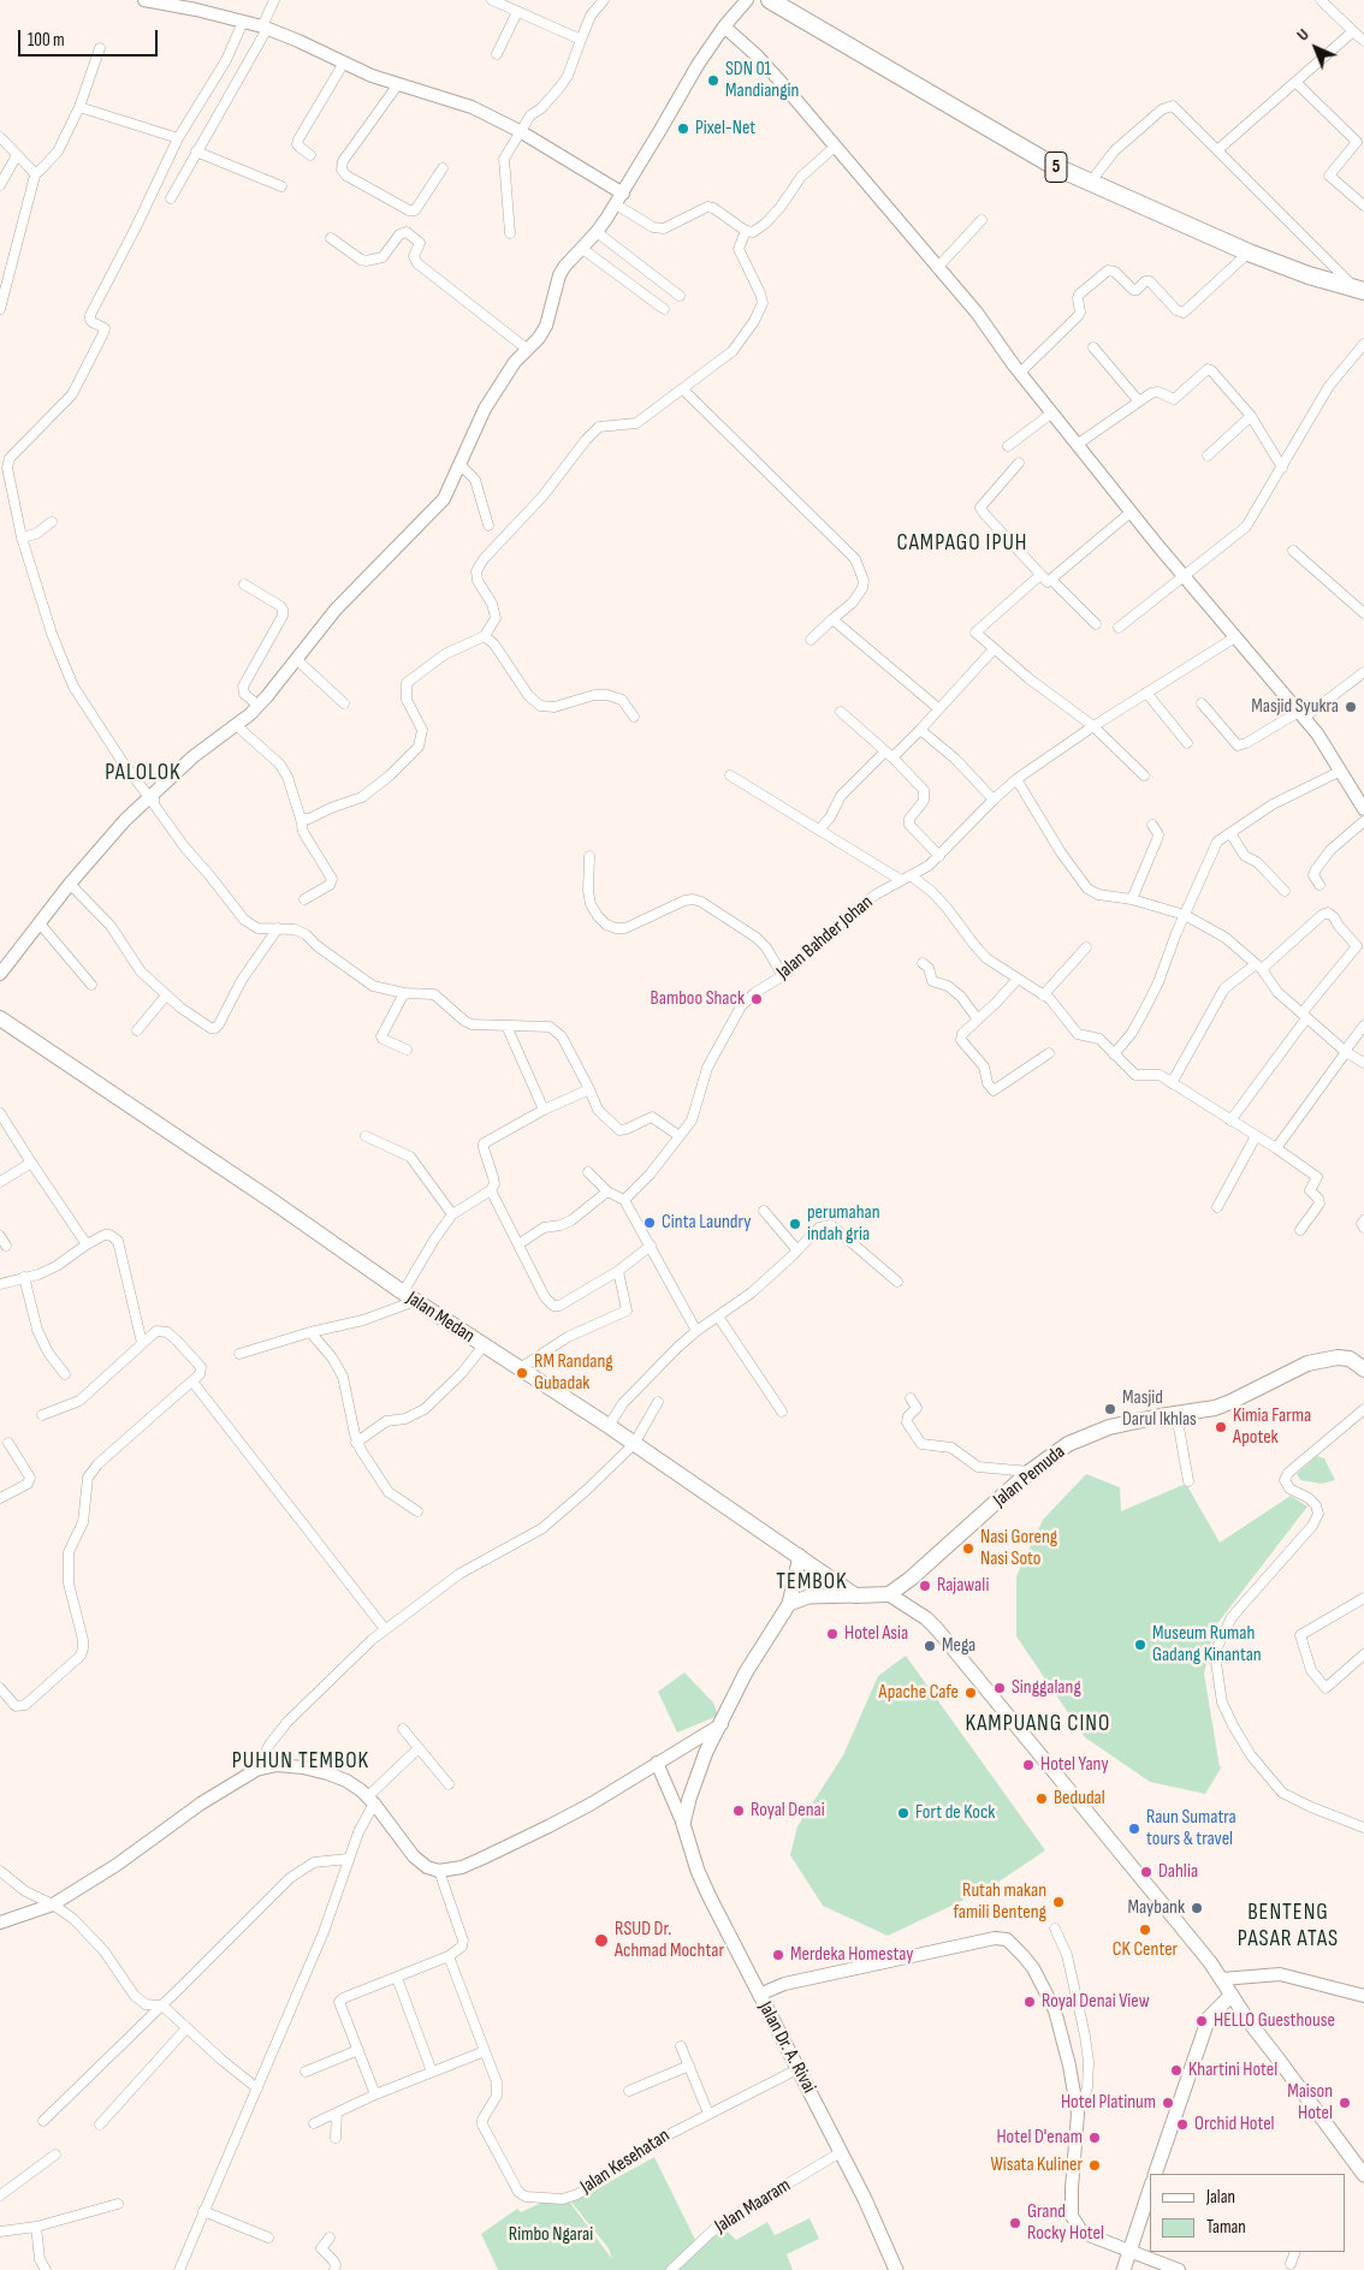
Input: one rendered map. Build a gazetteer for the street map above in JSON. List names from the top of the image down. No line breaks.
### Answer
{"streets":{"highway":["5"],"main road":["Jalan Medan","Jalan Pemuda","Jalan Dr. A. Rivai"],"street":["Jalan Bahder Johan","Jalan Kesehatan","Jalan Maaram"]},"crossings":[["Jalan Dr. A. Rivai","Jalan Kesehatan"],["Jalan Dr. A. Rivai","Jalan Maaram"]],"districts":["CAMPAGO IPUH","PALOLOK","TEMBOK","KAMPUANG CINO","PUHUN TEMBOK","BENTENG PASAR ATAS"],"parks":["Rimbo Ngarai"],"places":["SDN 01 Mandiangin","Pixel-Net","Masjid Syukra","Bamboo Shack","Cinta Laundry","perumahan indah gria","RM Randang Gubadak","Masjid Darul Ikhlas","Kimia Farma Apotek","Nasi Goreng Nasi Soto","Rajawali","Hotel Asia","Museum Rumah Gadang Kinantan","Mega","Singgalang","Apache Cafe","Hotel Yany","Bedudal","Royal Denai","Fort de Kock","Raun Sumatra tours & travel","Dahlia","Rutah makan famili Benteng","Maybank","CK Center","RSUD Dr. Achmad Mochtar","Merdeka Homestay","Royal Denai View","HELLO Guesthouse","Khartini Hotel","Hotel Platinum","Maison Hotel","Orchid Hotel","Hotel D'enam","Wisata Kuliner","Grand Rocky Hotel"],"legend":["Jalan","Taman"],"scale_bar":"100 m","north":"top left"}
